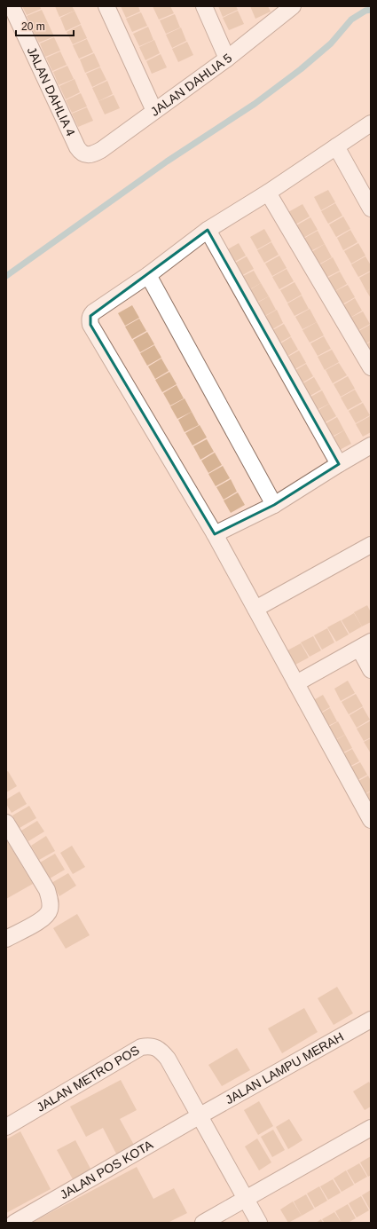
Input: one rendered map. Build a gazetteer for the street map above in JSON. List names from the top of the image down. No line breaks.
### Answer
{"streets":{"street":["JALAN DAHLIA 5","JALAN DAHLIA 4","JALAN LAMPU MERAH","JALAN METRO POS","JALAN POS KOTA"]},"crossings":[["JALAN DAHLIA 5","JALAN DAHLIA 4"],["JALAN LAMPU MERAH","JALAN METRO POS"],["JALAN LAMPU MERAH","JALAN POS KOTA"],["JALAN METRO POS","JALAN POS KOTA"]],"scale_bar":"20 m"}
